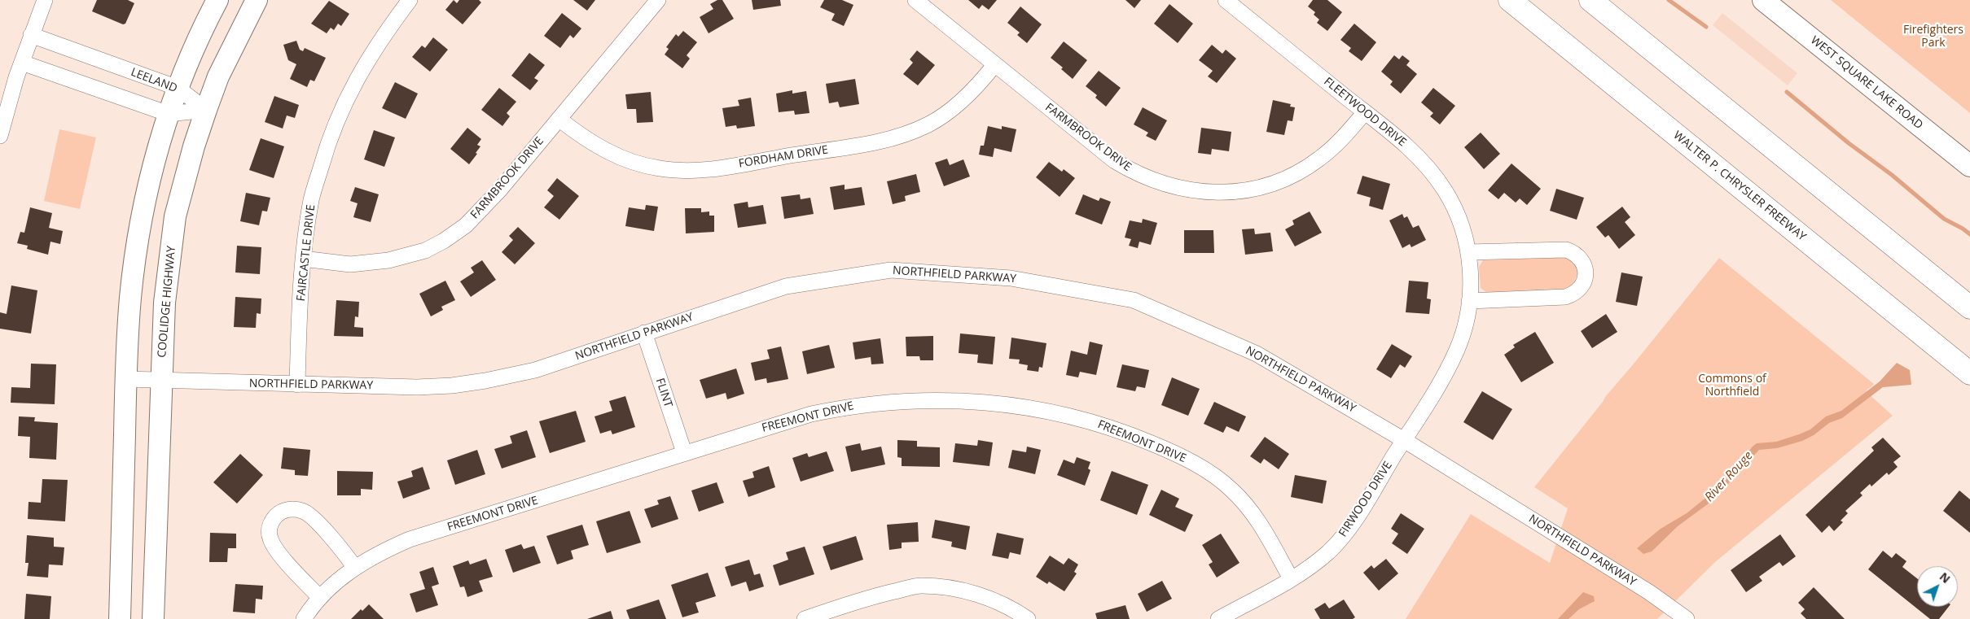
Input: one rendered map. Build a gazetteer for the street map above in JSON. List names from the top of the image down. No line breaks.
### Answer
{"streets":{"highway":["WALTER P. CHRYSLER FREEWAY"],"main road":["WEST SQUARE LAKE ROAD","COOLIDGE HIGHWAY"],"street":["LEELAND","FLEETWOOD DRIVE","FARMBROOK DRIVE","FORDHAM DRIVE","FAIRCASTLE DRIVE","NORTHFIELD PARKWAY","FLINT","FREEMONT DRIVE","FIRWOOD DRIVE"]},"crossings":[["LEELAND","COOLIDGE HIGHWAY"],["FLEETWOOD DRIVE","FARMBROOK DRIVE"],["FLEETWOOD DRIVE","NORTHFIELD PARKWAY"],["FLEETWOOD DRIVE","FIRWOOD DRIVE"],["FARMBROOK DRIVE","FORDHAM DRIVE"],["FARMBROOK DRIVE","FAIRCASTLE DRIVE"],["FAIRCASTLE DRIVE","NORTHFIELD PARKWAY"],["NORTHFIELD PARKWAY","COOLIDGE HIGHWAY"],["NORTHFIELD PARKWAY","FLINT"],["NORTHFIELD PARKWAY","FIRWOOD DRIVE"],["FLINT","FREEMONT DRIVE"],["FREEMONT DRIVE","FIRWOOD DRIVE"]],"water":["River Rouge"],"parks":["Firefighters Park","Commons of Northfield"],"north":"top right"}
